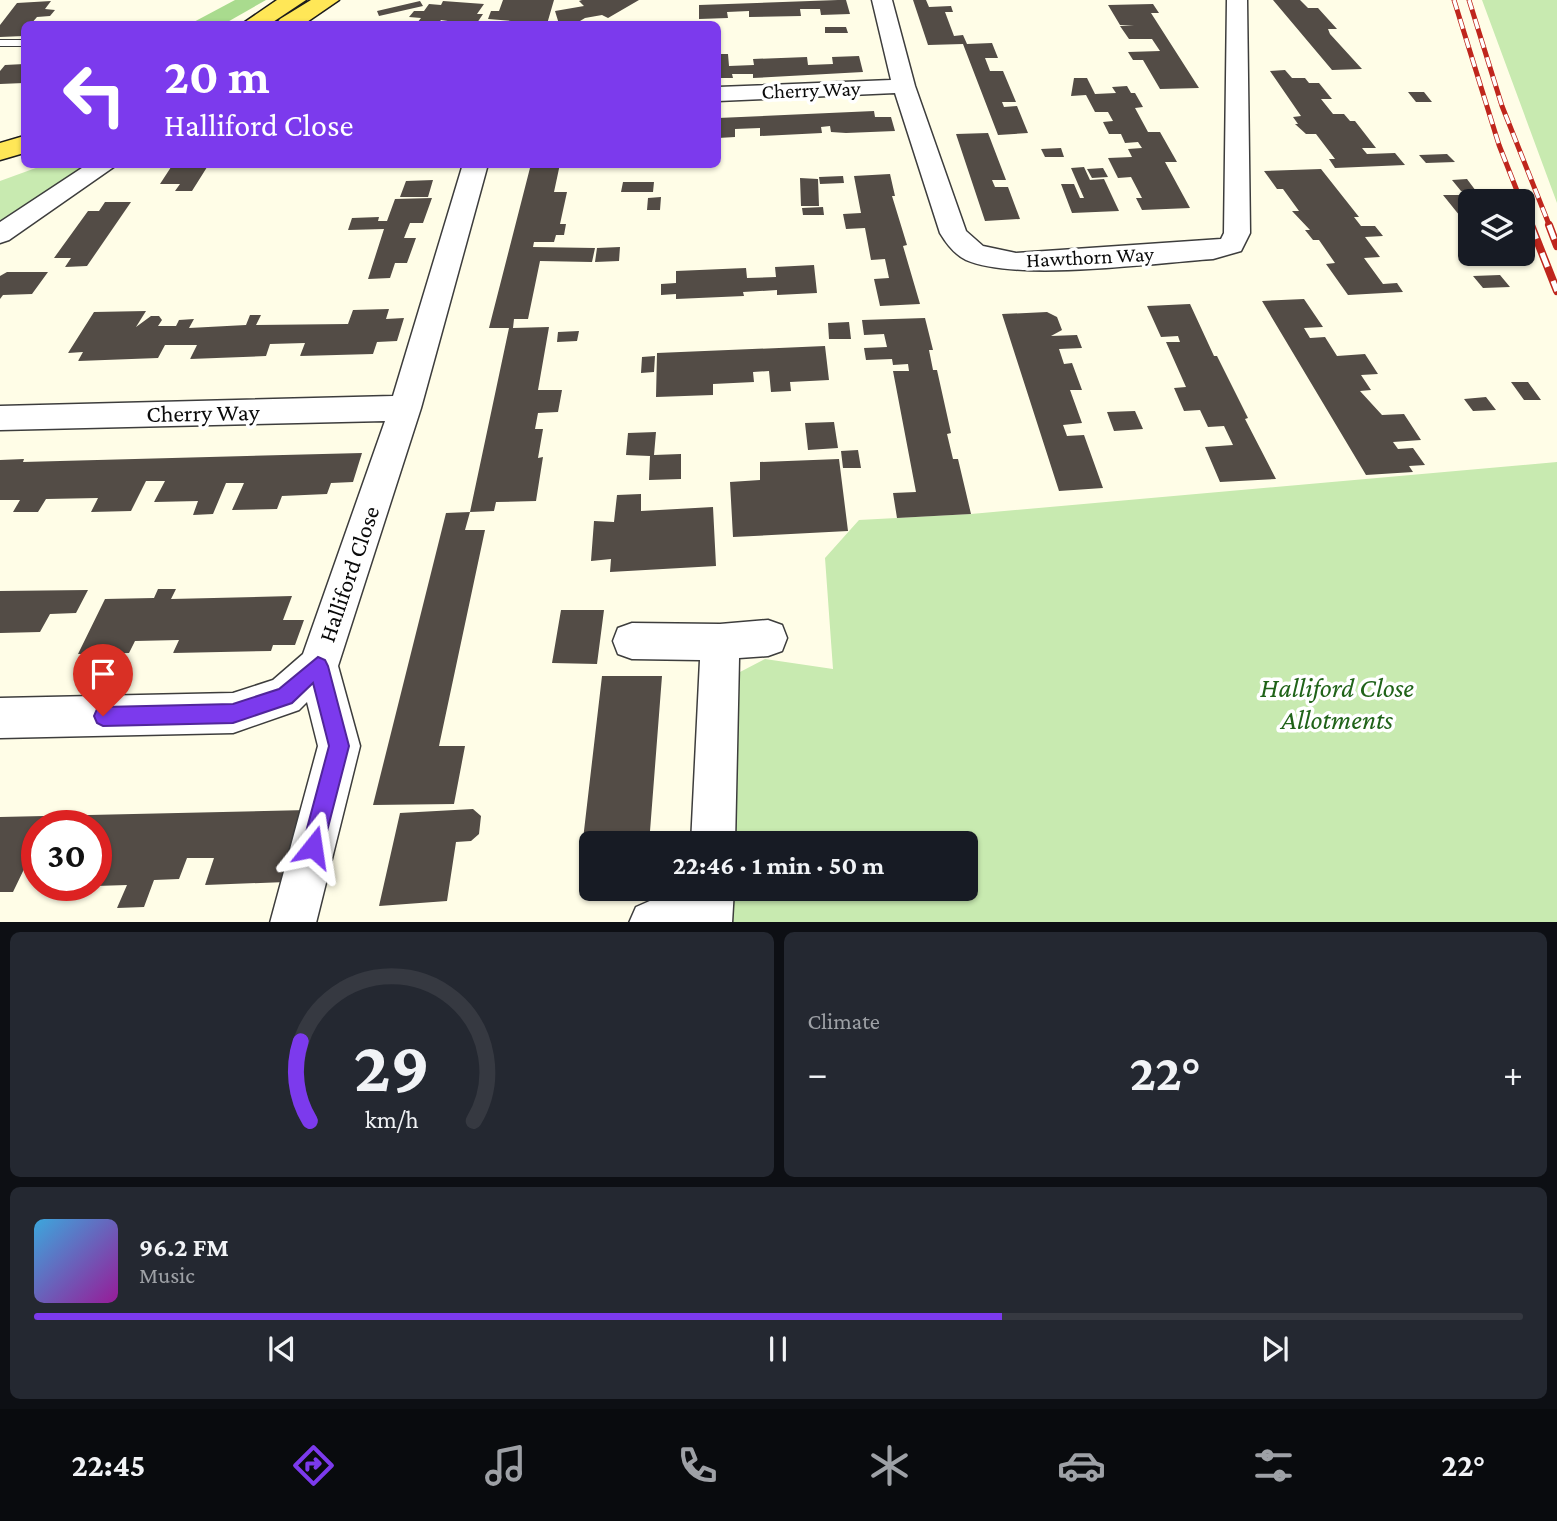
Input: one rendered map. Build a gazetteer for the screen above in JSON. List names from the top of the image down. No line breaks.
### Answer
{"streets":{"street":["Cherry Way","Hawthorn Way","Halliford Close"]},"crossings":[["Cherry Way","Hawthorn Way"],["Cherry Way","Halliford Close"]],"parks":["Halliford Close Allotments"],"page":{"turn":["20 m","Halliford Close"],"limit":"30","trip":"22:46 · 1 min · 50 m","tile":"Climate","heat":["−","22°","+"],"song":["96.2 FM","Music"],"tabs":["22:45","22°"],"gauge":["29","km/h"]}}
